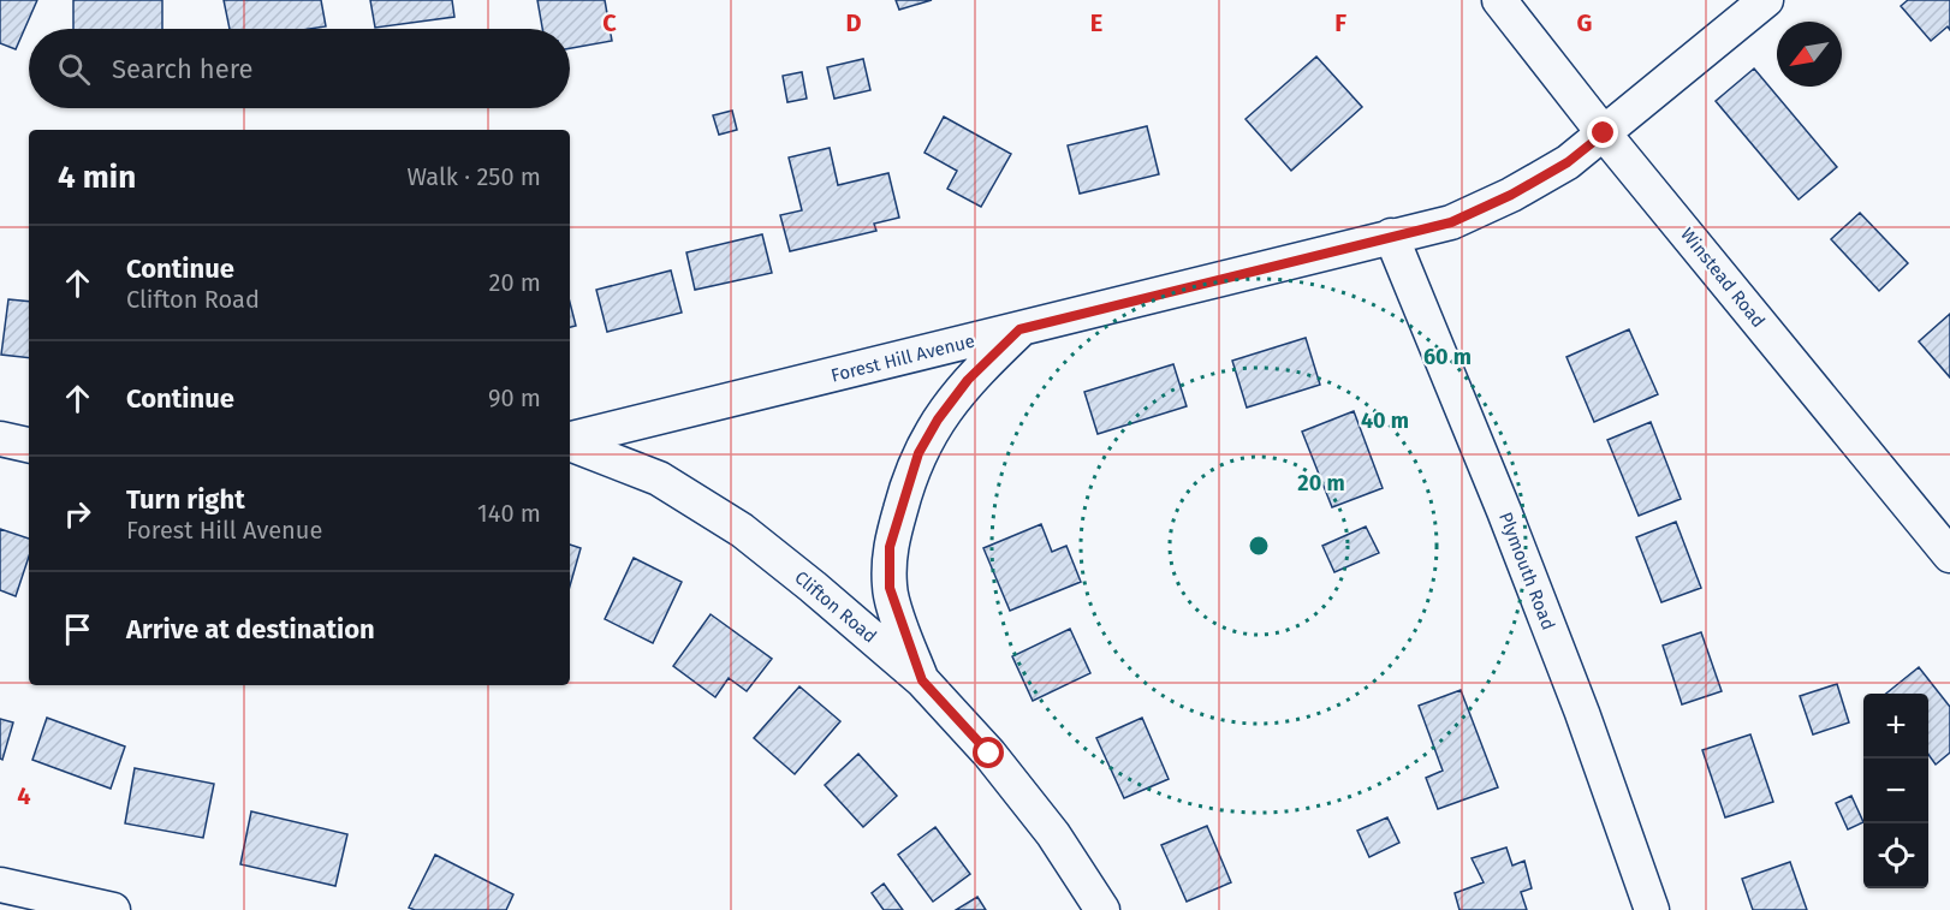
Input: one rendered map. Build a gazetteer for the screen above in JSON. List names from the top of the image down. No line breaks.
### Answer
{"streets":{"street":["Winstead Road","Forest Hill Avenue","Plymouth Road","Clifton Road"]},"crossings":[["Winstead Road","Forest Hill Avenue"],["Forest Hill Avenue","Plymouth Road"]],"north":"bottom left","page":{"search":"Search here","heading":["4 min","Walk · 250 m"],"list":[["Continue","Clifton Road","20 m"],["Continue","90 m"],["Turn right","Forest Hill Avenue","140 m"],"Arrive at destination"],"map_buttons":["+","−"]},"grid":{"columns":["C","D","E","F","G"],"rows":["4"]},"rings":["60 m","40 m","20 m"]}
